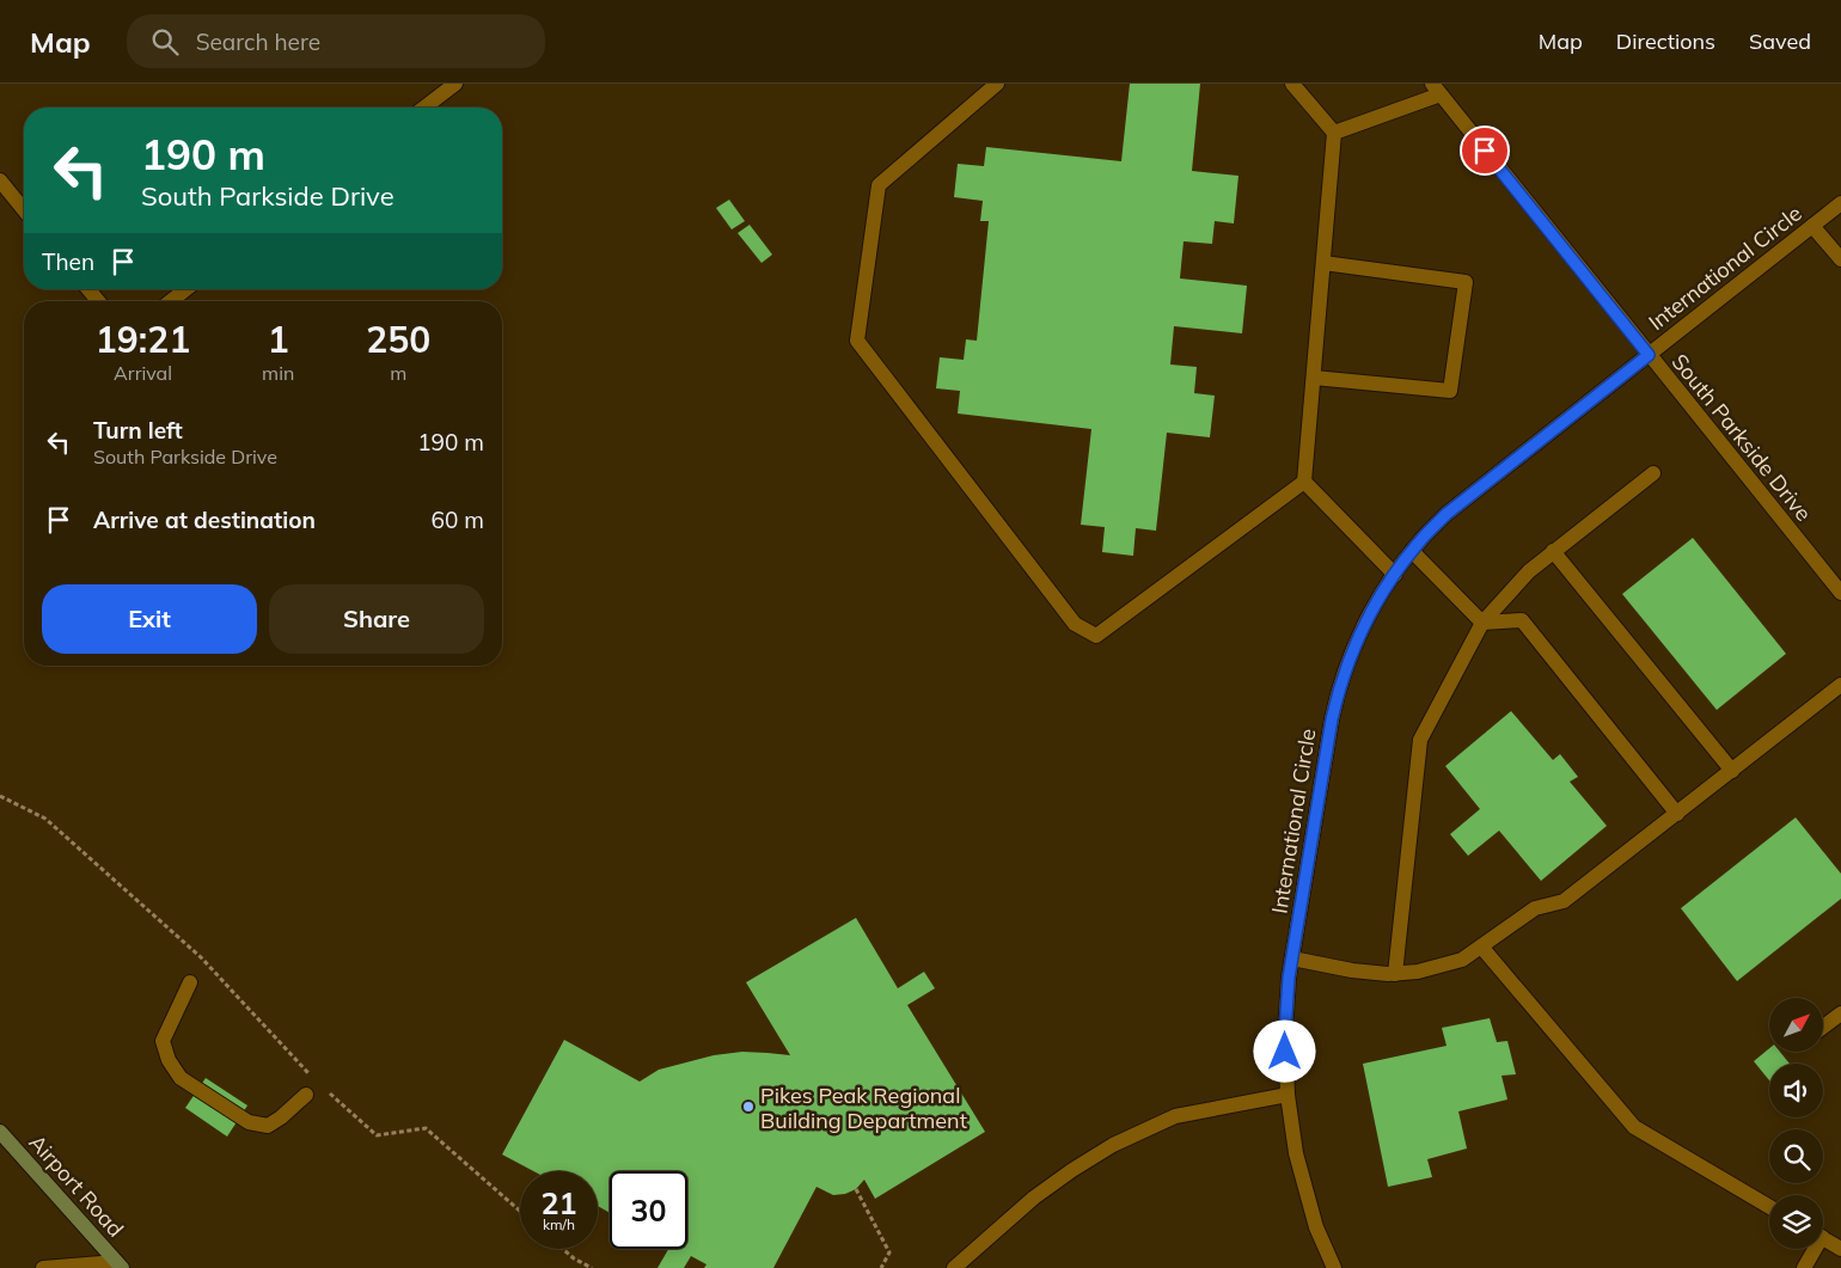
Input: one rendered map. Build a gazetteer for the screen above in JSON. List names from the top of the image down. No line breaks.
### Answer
{"streets":{"main road":["Airport Road"],"street":["International Circle","South Parkside Drive"]},"crossings":[["International Circle","South Parkside Drive"]],"places":["Pikes Peak Regional Building Department"],"north":"top right","page":{"header":"Map","search":"Search here","nav":["Map","Directions","Saved"],"turn":["190 m","South Parkside Drive"],"then":"Then","eta":["19:21","Arrival","1","min","250","m"],"list":[{"name":"Turn left","note":"South Parkside Drive","value":"190 m"},{"name":"Arrive at destination","value":"60 m"}],"buttons":["Exit","Share"],"speed":"21 km/h","limit":"30"}}
